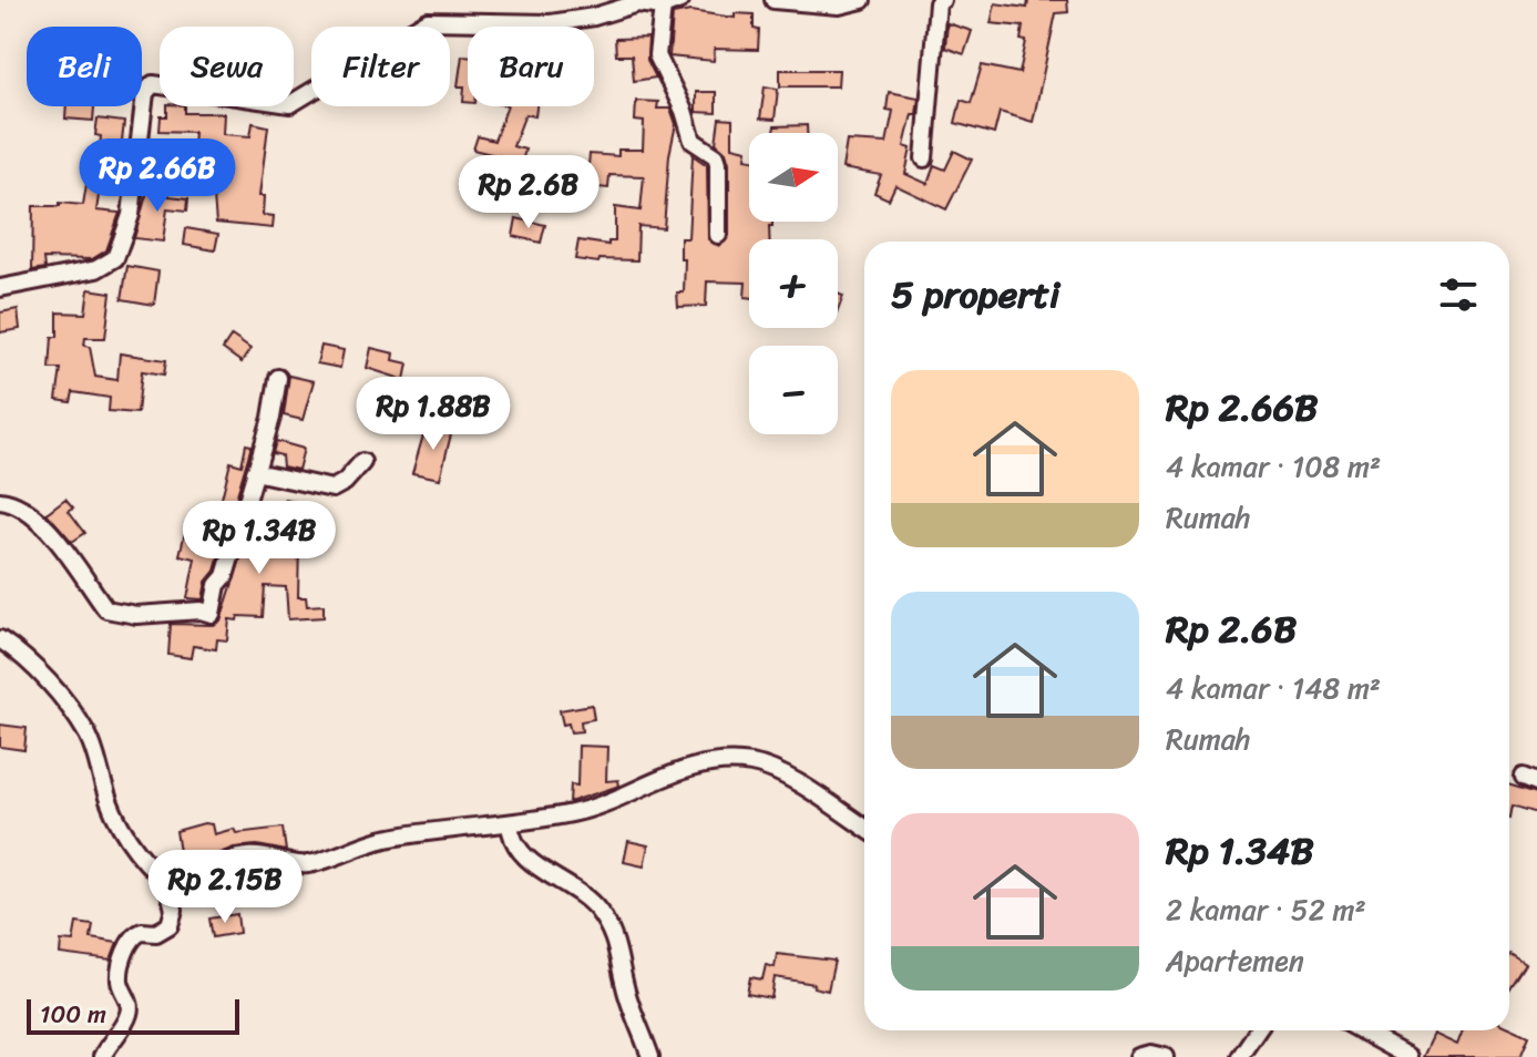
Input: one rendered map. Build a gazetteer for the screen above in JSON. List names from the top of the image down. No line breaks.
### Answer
{"scale_bar":"100 m","north":"right","page":{"chip":["Beli","Sewa","Filter","Baru"],"map_buttons":["+","−"],"price":["Rp 2.66B","Rp 2.6B","Rp 1.88B","Rp 1.34B","Rp 2.15B"],"heading":"5 properti","list":[{"name":"Rp 2.66B","note":"4 kamar · 108 m² · Rumah"},{"name":"Rp 2.6B","note":"4 kamar · 148 m² · Rumah"},{"name":"Rp 1.34B","note":"2 kamar · 52 m² · Apartemen"}],"scale":"100 m"}}
